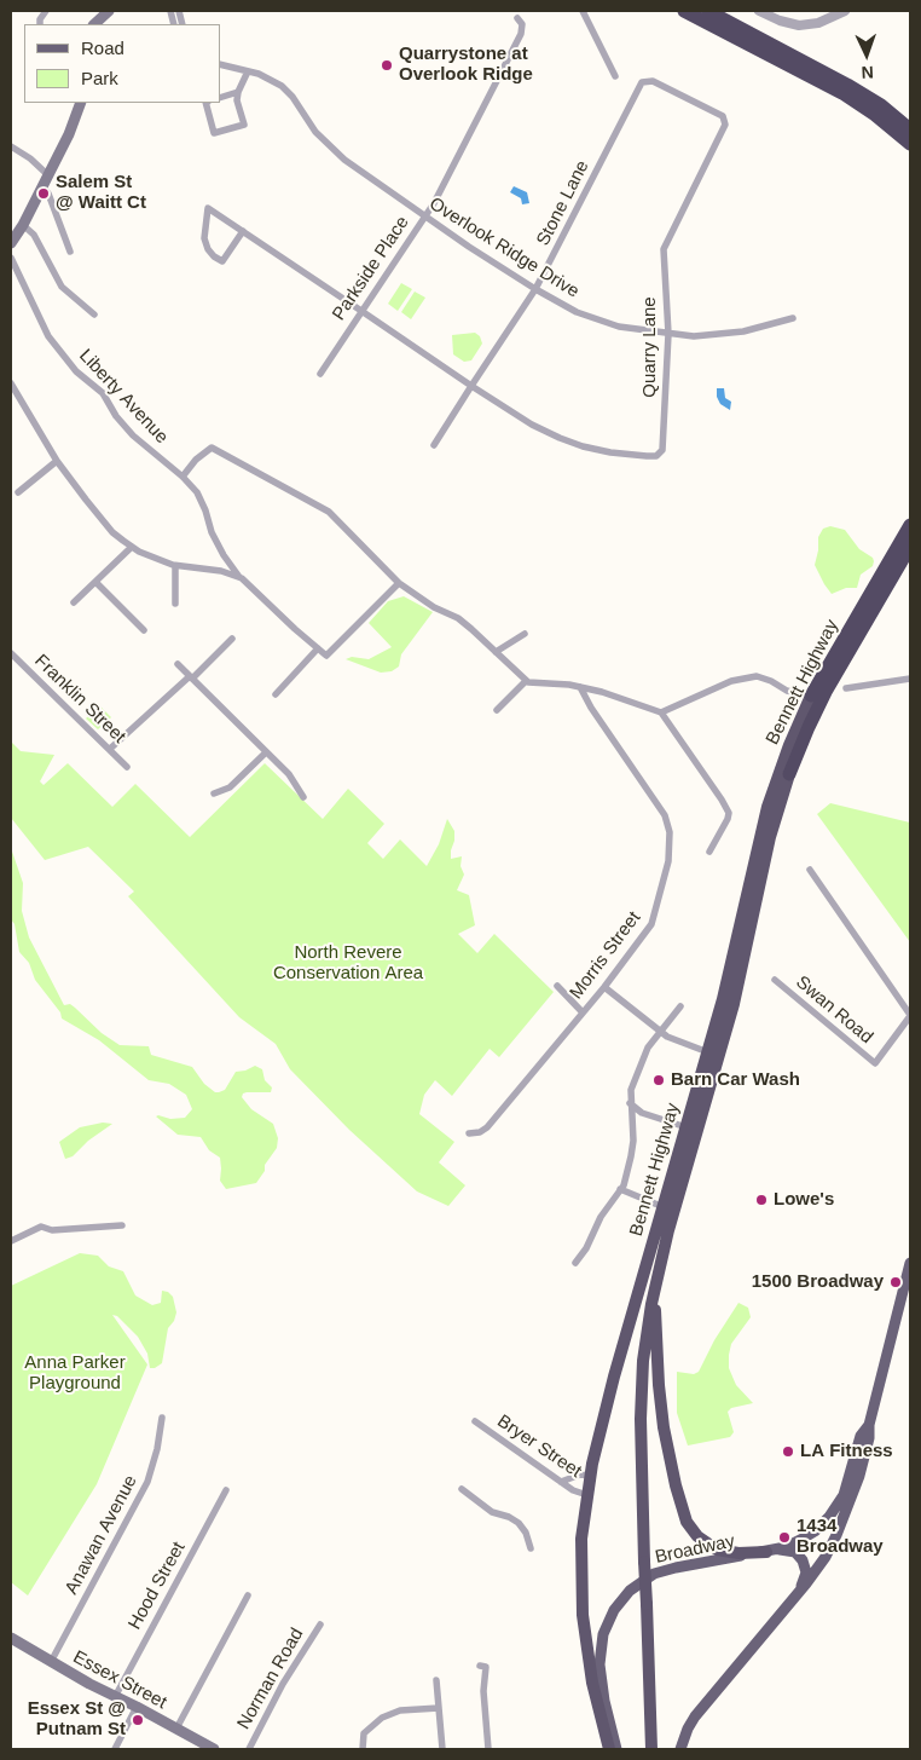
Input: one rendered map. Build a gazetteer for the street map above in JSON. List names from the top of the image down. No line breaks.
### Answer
{"streets":{"highway":["Bennett Highway"],"main road":["Broadway","Essex Street"],"street":["Stone Lane","Overlook Ridge Drive","Parkside Place","Quarry Lane","Liberty Avenue","Franklin Street","Morris Street","Swan Road","Bryer Street","Anawan Avenue","Hood Street","Norman Road"]},"crossings":[["Stone Lane","Overlook Ridge Drive"],["Stone Lane","Quarry Lane"],["Overlook Ridge Drive","Parkside Place"],["Overlook Ridge Drive","Quarry Lane"],["Parkside Place","Quarry Lane"],["Bennett Highway","Bryer Street"],["Anawan Avenue","Essex Street"],["Hood Street","Essex Street"]],"parks":["North Revere Conservation Area","Anna Parker Playground"],"places":["Quarrystone at Overlook Ridge","Salem St @ Waitt Ct","Barn Car Wash","Lowe's","1500 Broadway","LA Fitness","1434 Broadway","Essex St @ Putnam St"],"legend":["Road","Park"],"north":"bottom"}
